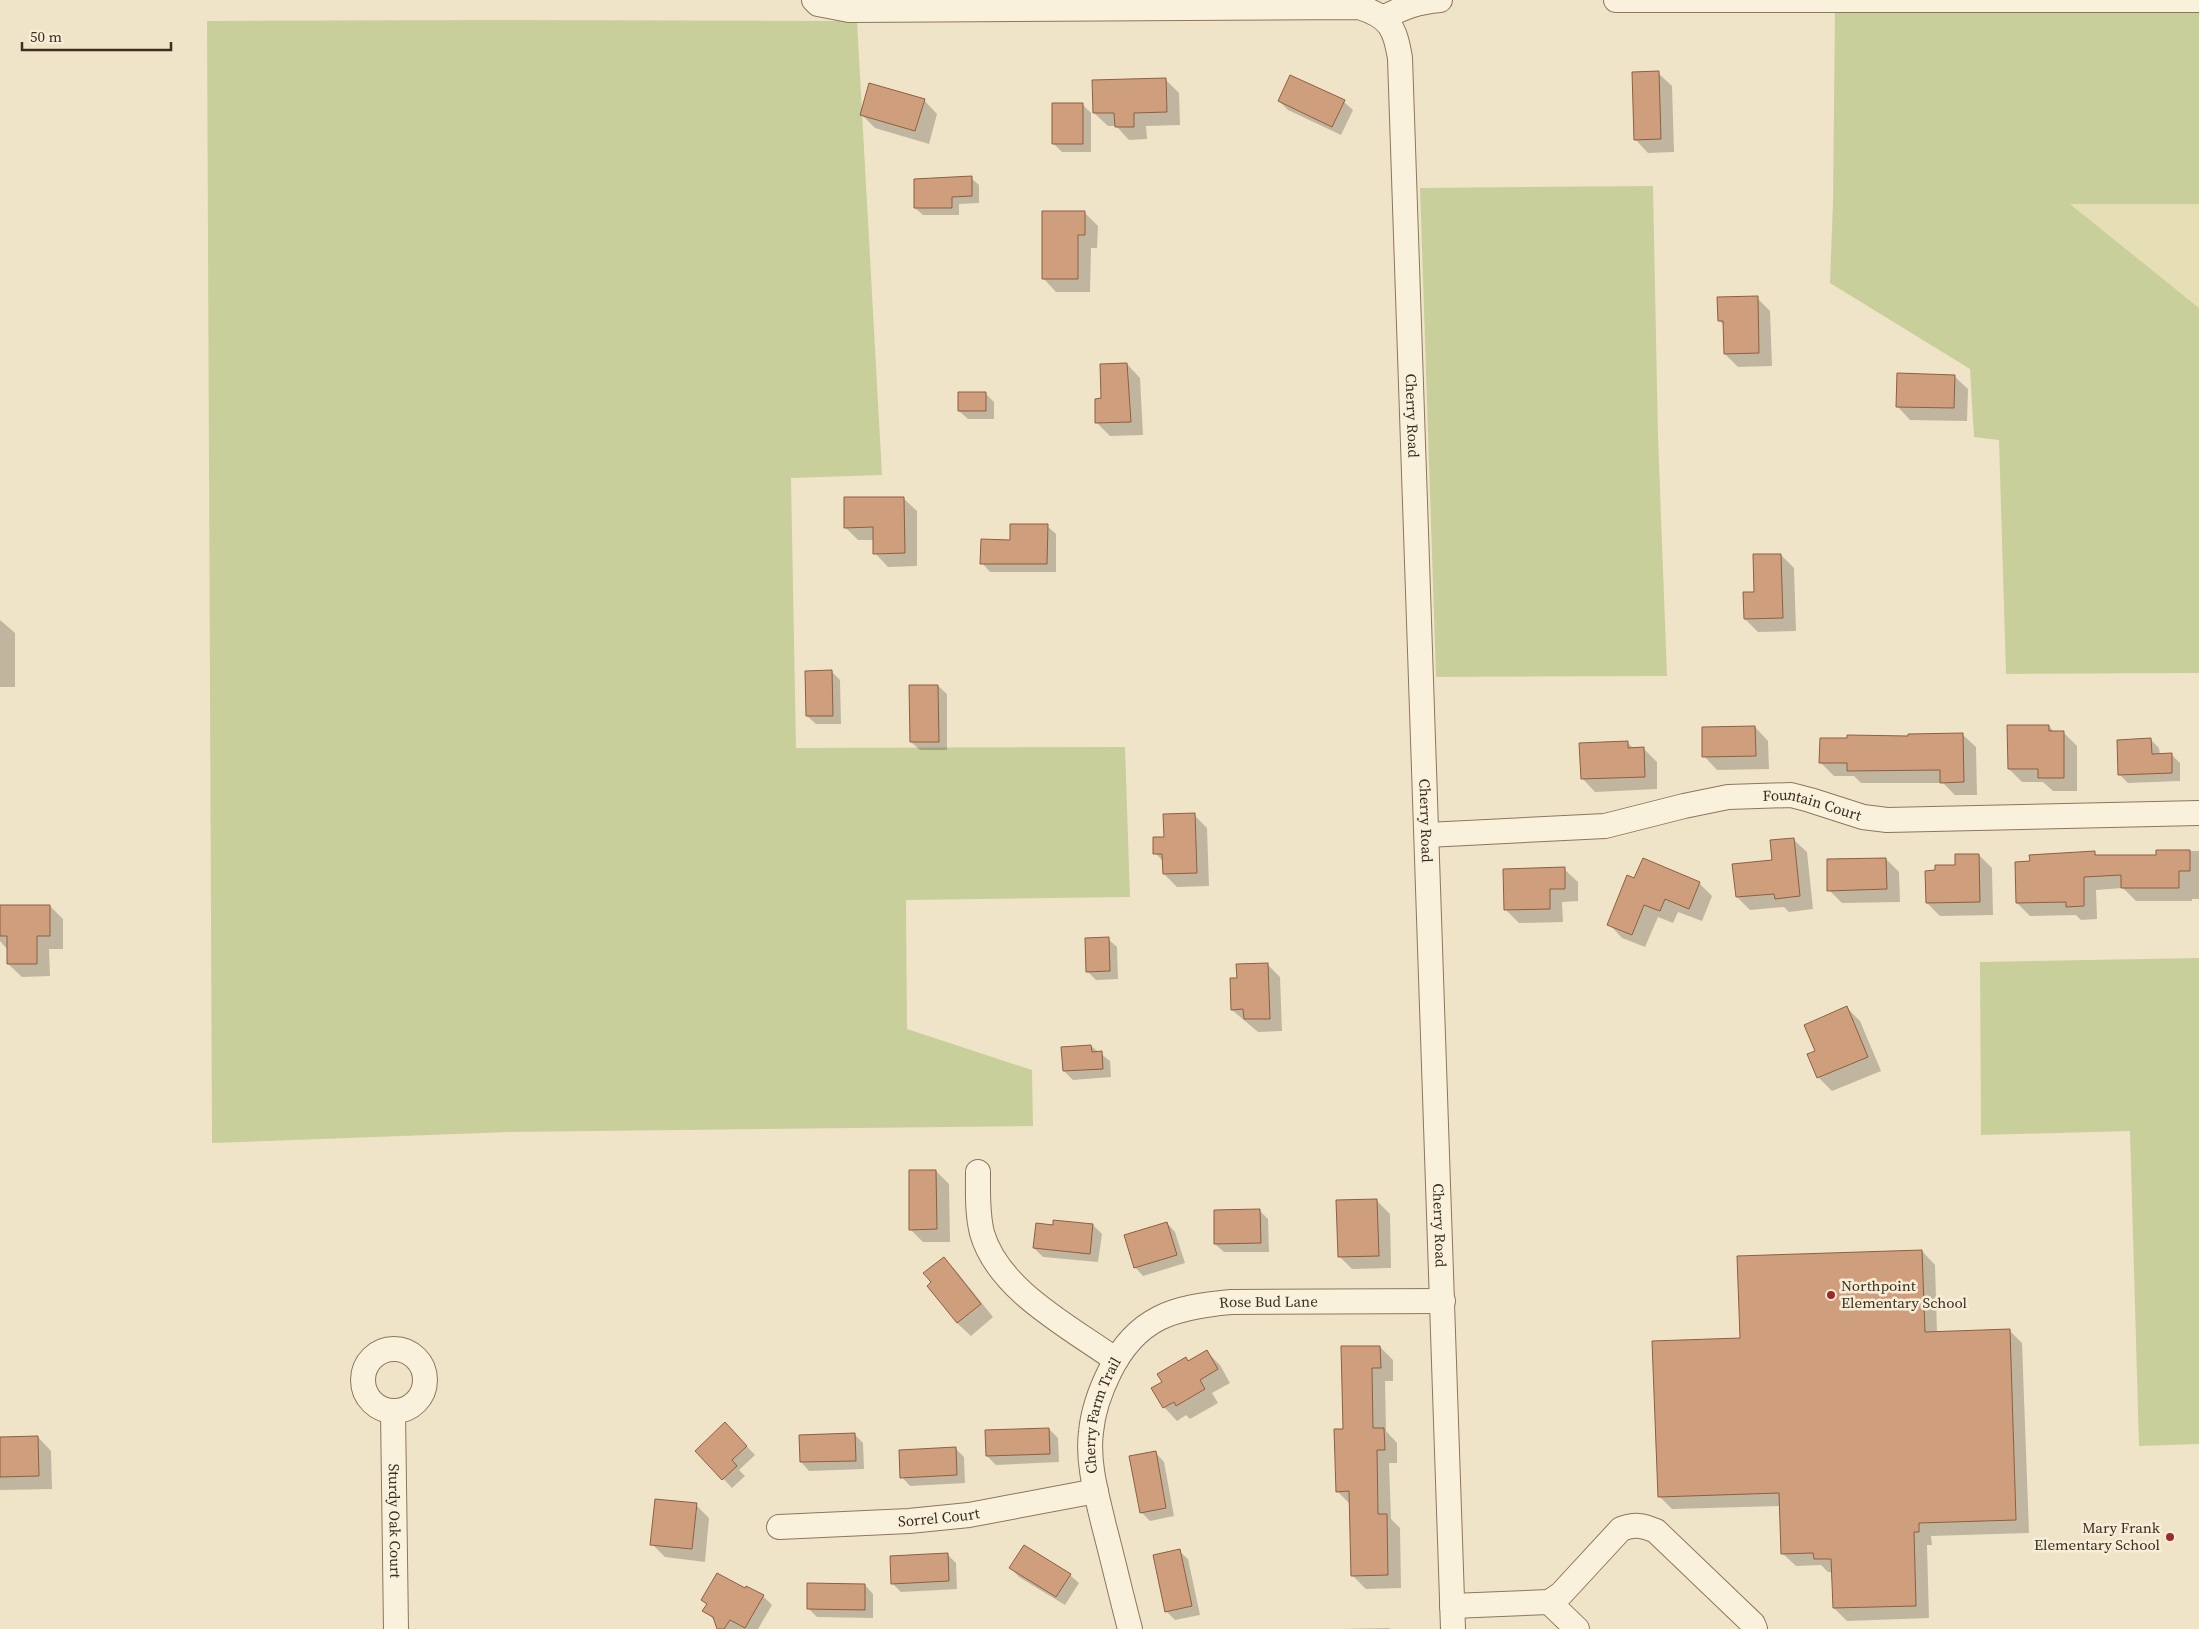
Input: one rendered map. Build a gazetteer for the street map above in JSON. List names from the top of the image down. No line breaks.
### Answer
{"streets":{"street":["Cherry Road","Fountain Court","Rose Bud Lane","Cherry Farm Trail","Sorrel Court","Sturdy Oak Court"]},"crossings":[["Cherry Road","Fountain Court"],["Cherry Road","Rose Bud Lane"],["Rose Bud Lane","Cherry Farm Trail"],["Cherry Farm Trail","Sorrel Court"]],"places":["Northpoint Elementary School","Mary Frank Elementary School"],"scale_bar":"50 m"}
